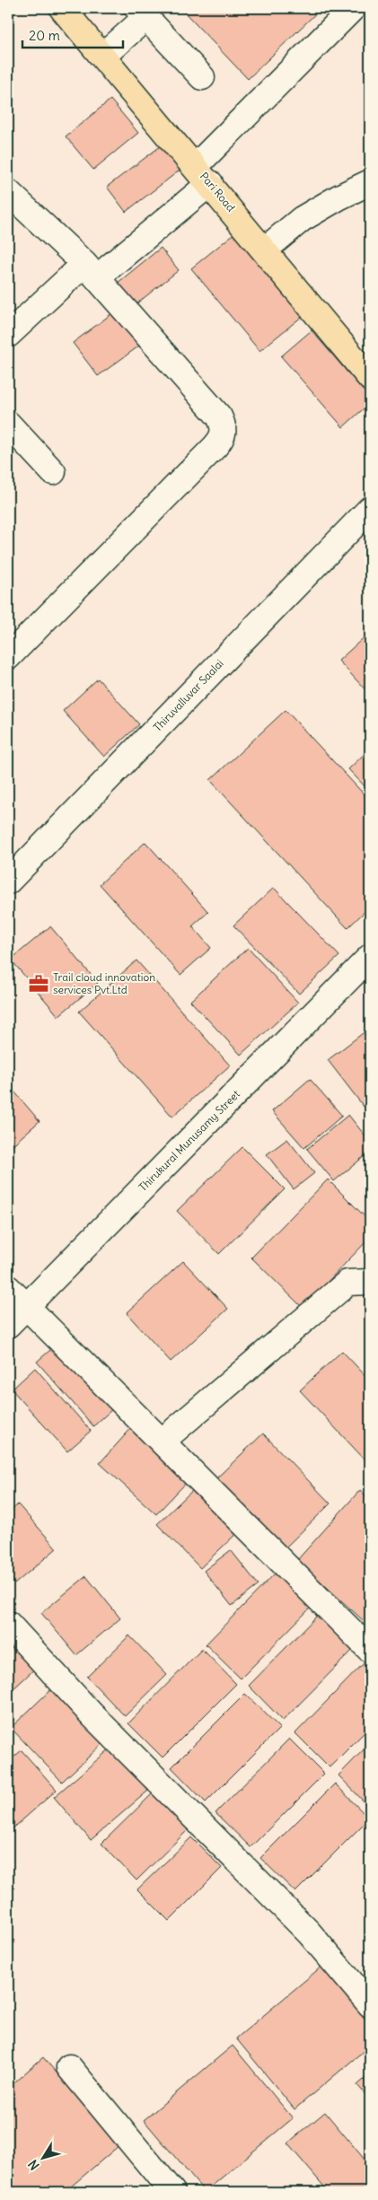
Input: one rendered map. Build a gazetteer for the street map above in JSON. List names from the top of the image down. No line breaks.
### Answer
{"streets":{"main road":["Pari Road"],"street":["Thiruvalluvar Saalai","Thirukural Munusamy Street"]},"places":{"office":["Trail cloud innovation services Pvt.Ltd"]},"scale_bar":"20 m","north":"bottom left"}
